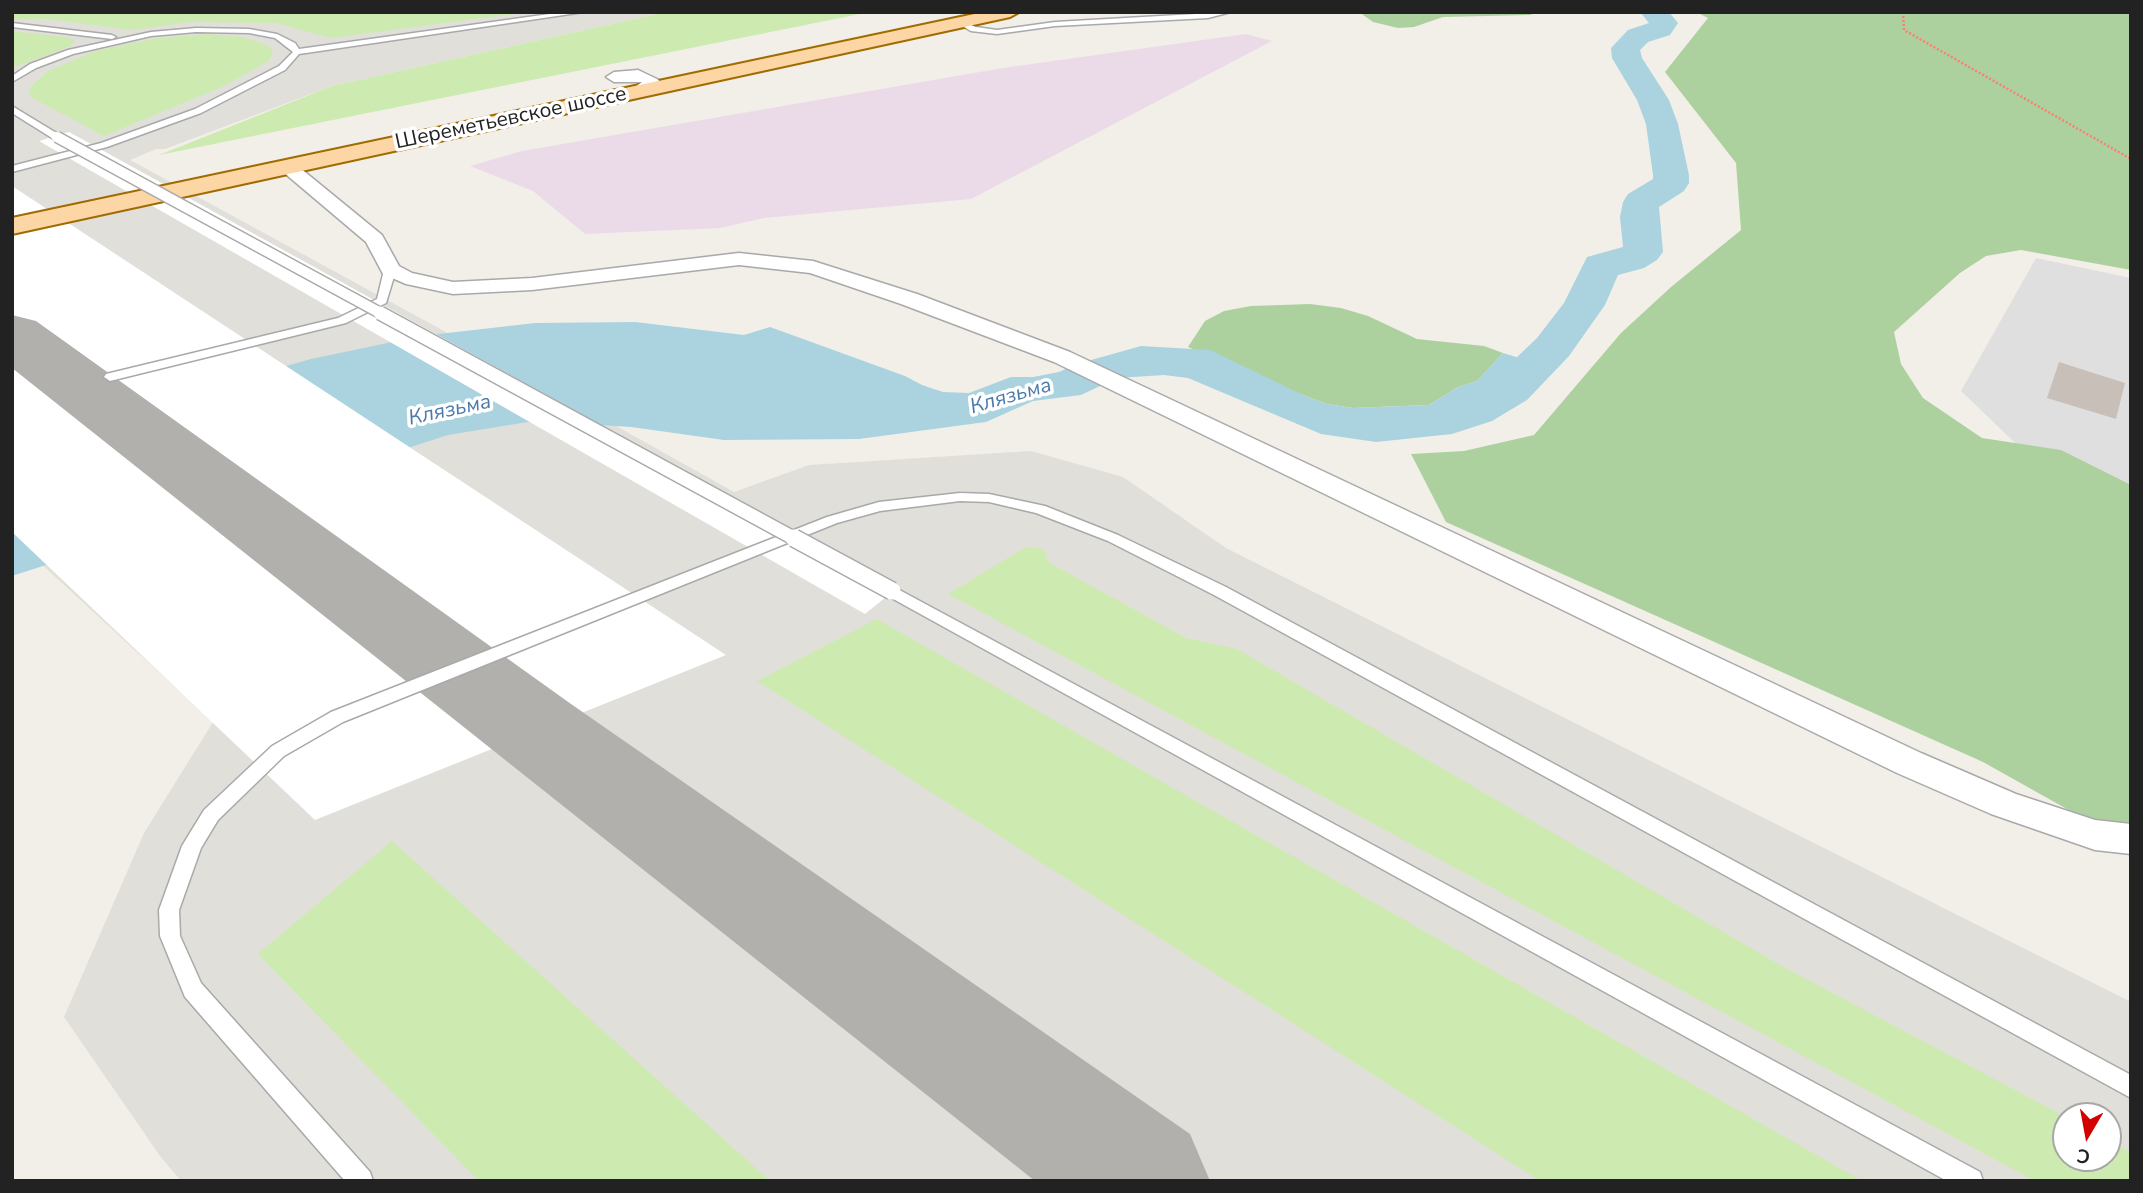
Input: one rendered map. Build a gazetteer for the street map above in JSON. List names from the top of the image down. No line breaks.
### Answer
{"streets":{"main road":["Шереметьевское шоссе"]},"water":["Клязьма"],"north":"bottom"}
